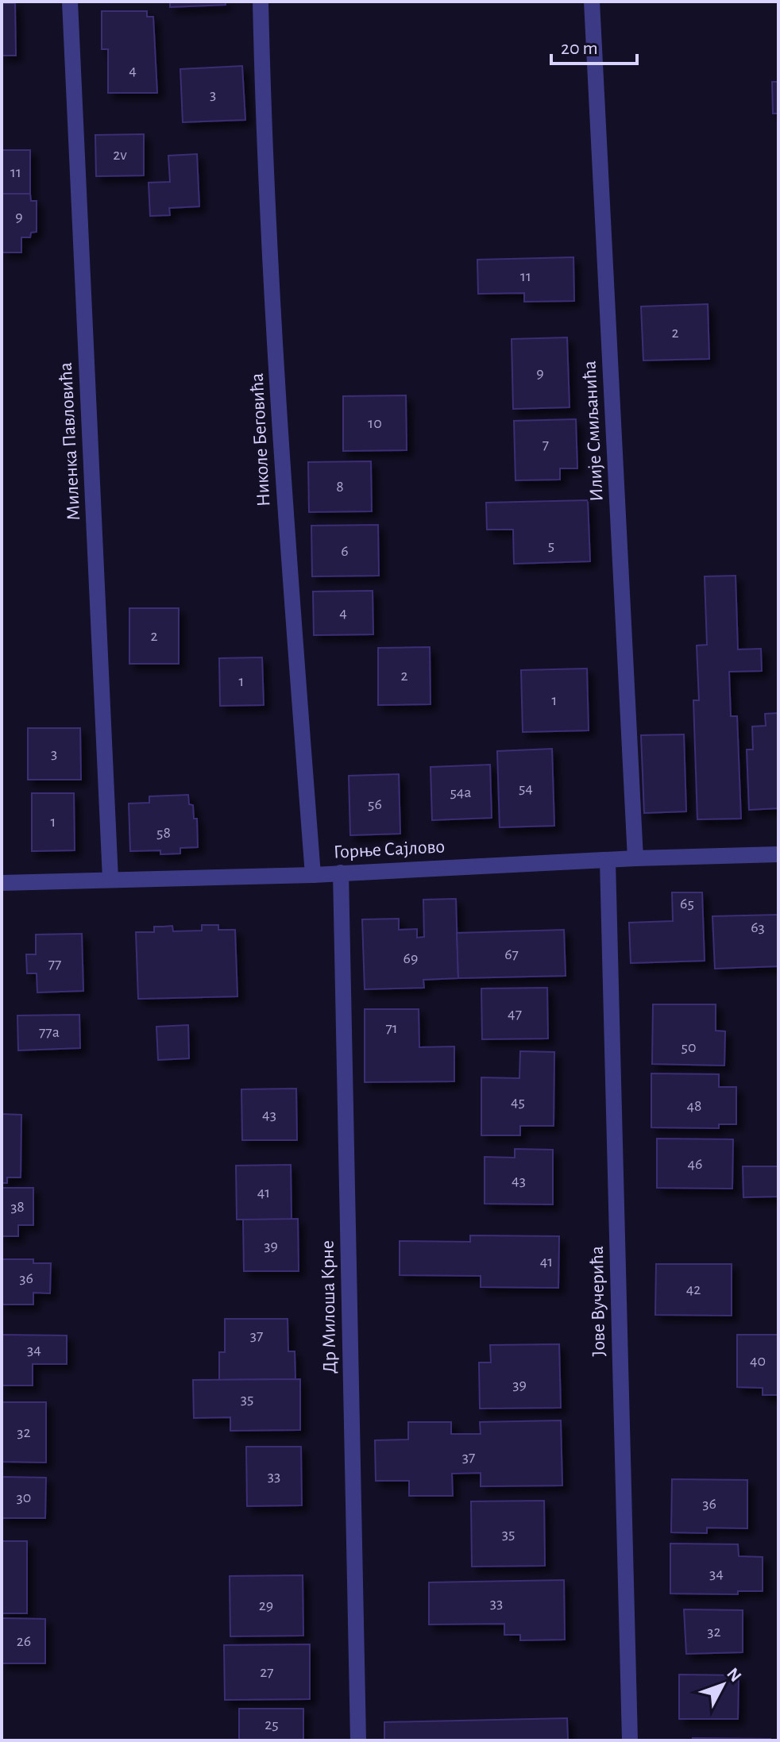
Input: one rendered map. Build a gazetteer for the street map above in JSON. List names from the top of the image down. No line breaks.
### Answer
{"streets":{"street":["Илије Смиљанића","Николе Беговића","Миленка Павловића","Горње Сајлово","Јове Вучерића","Др Милоша Крне"]},"crossings":[["Илије Смиљанића","Горње Сајлово"],["Николе Беговића","Горње Сајлово"],["Миленка Павловића","Горње Сајлово"],["Горње Сајлово","Јове Вучерића"],["Горње Сајлово","Др Милоша Крне"]],"house_numbers":["4","3","2v","11","9","11","2","9","10","7","8","5","6","4","2","2","1","1","3","54","54a","56","1","58","65","63","67","69","77","47","71","77a","50","45","48","43","46","43","41","38","39","41","36","42","37","34","40","39","35","32","37","33","30","36","35","34","33","29","32","26","27","25"],"scale_bar":"20 m","north":"top right"}
